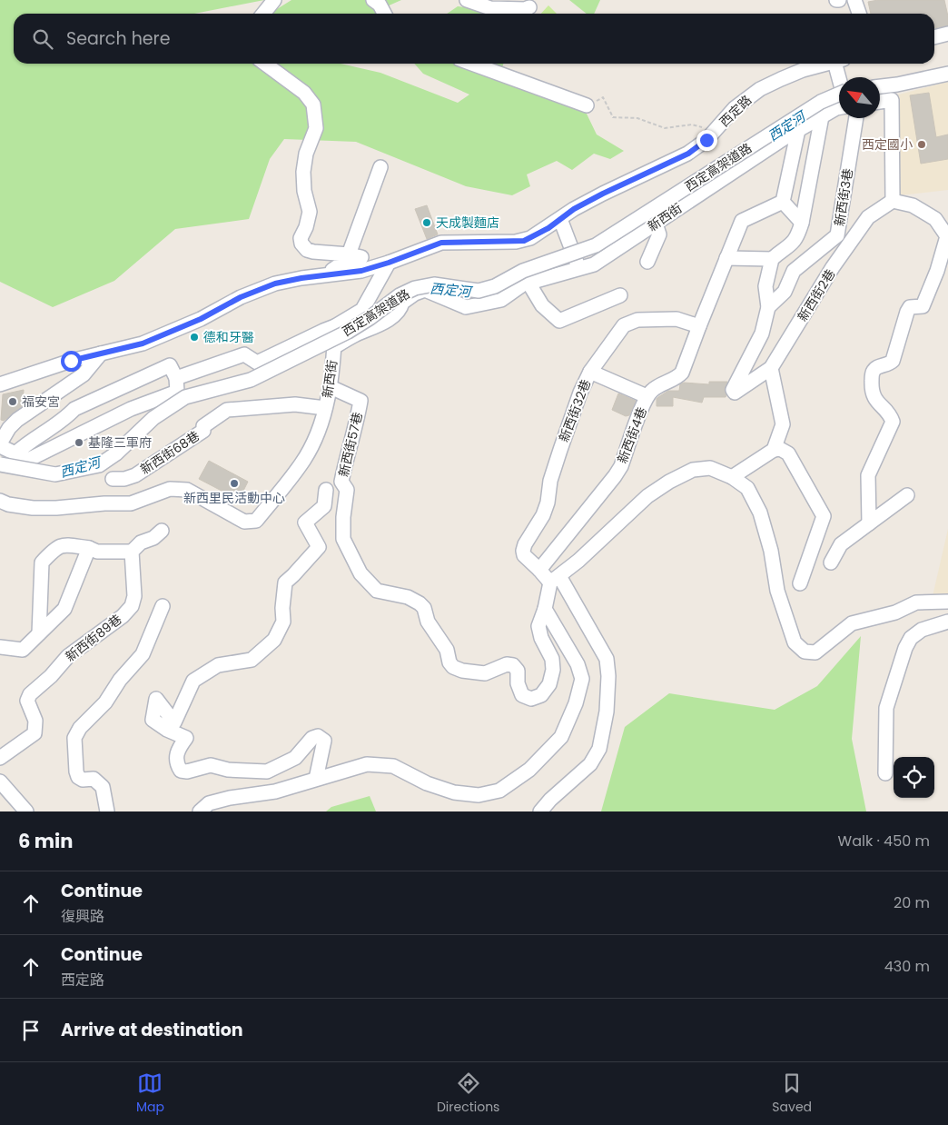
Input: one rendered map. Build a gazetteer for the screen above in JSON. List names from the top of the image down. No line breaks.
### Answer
{"streets":{"street":["西定路","西定高架道路","新西街3巷","新西街","新西街2巷","新西街32巷","新西街4巷","新西街57巷","新西街68巷","新西街89巷"]},"crossings":[["新西街3巷","新西街2巷"],["新西街","新西街57巷"],["新西街","新西街68巷"],["新西街32巷","新西街4巷"]],"water":["西定河"],"places":["西定國小","天成製麵店","德和牙醫","福安宮","基隆三軍府","新西里民活動中心"],"north":"top left","page":{"search":"Search here","heading":["6 min","Walk · 450 m"],"list":[["Continue","復興路","20 m"],["Continue","西定路","430 m"],"Arrive at destination"],"nav":["Map","Directions","Saved"]}}
